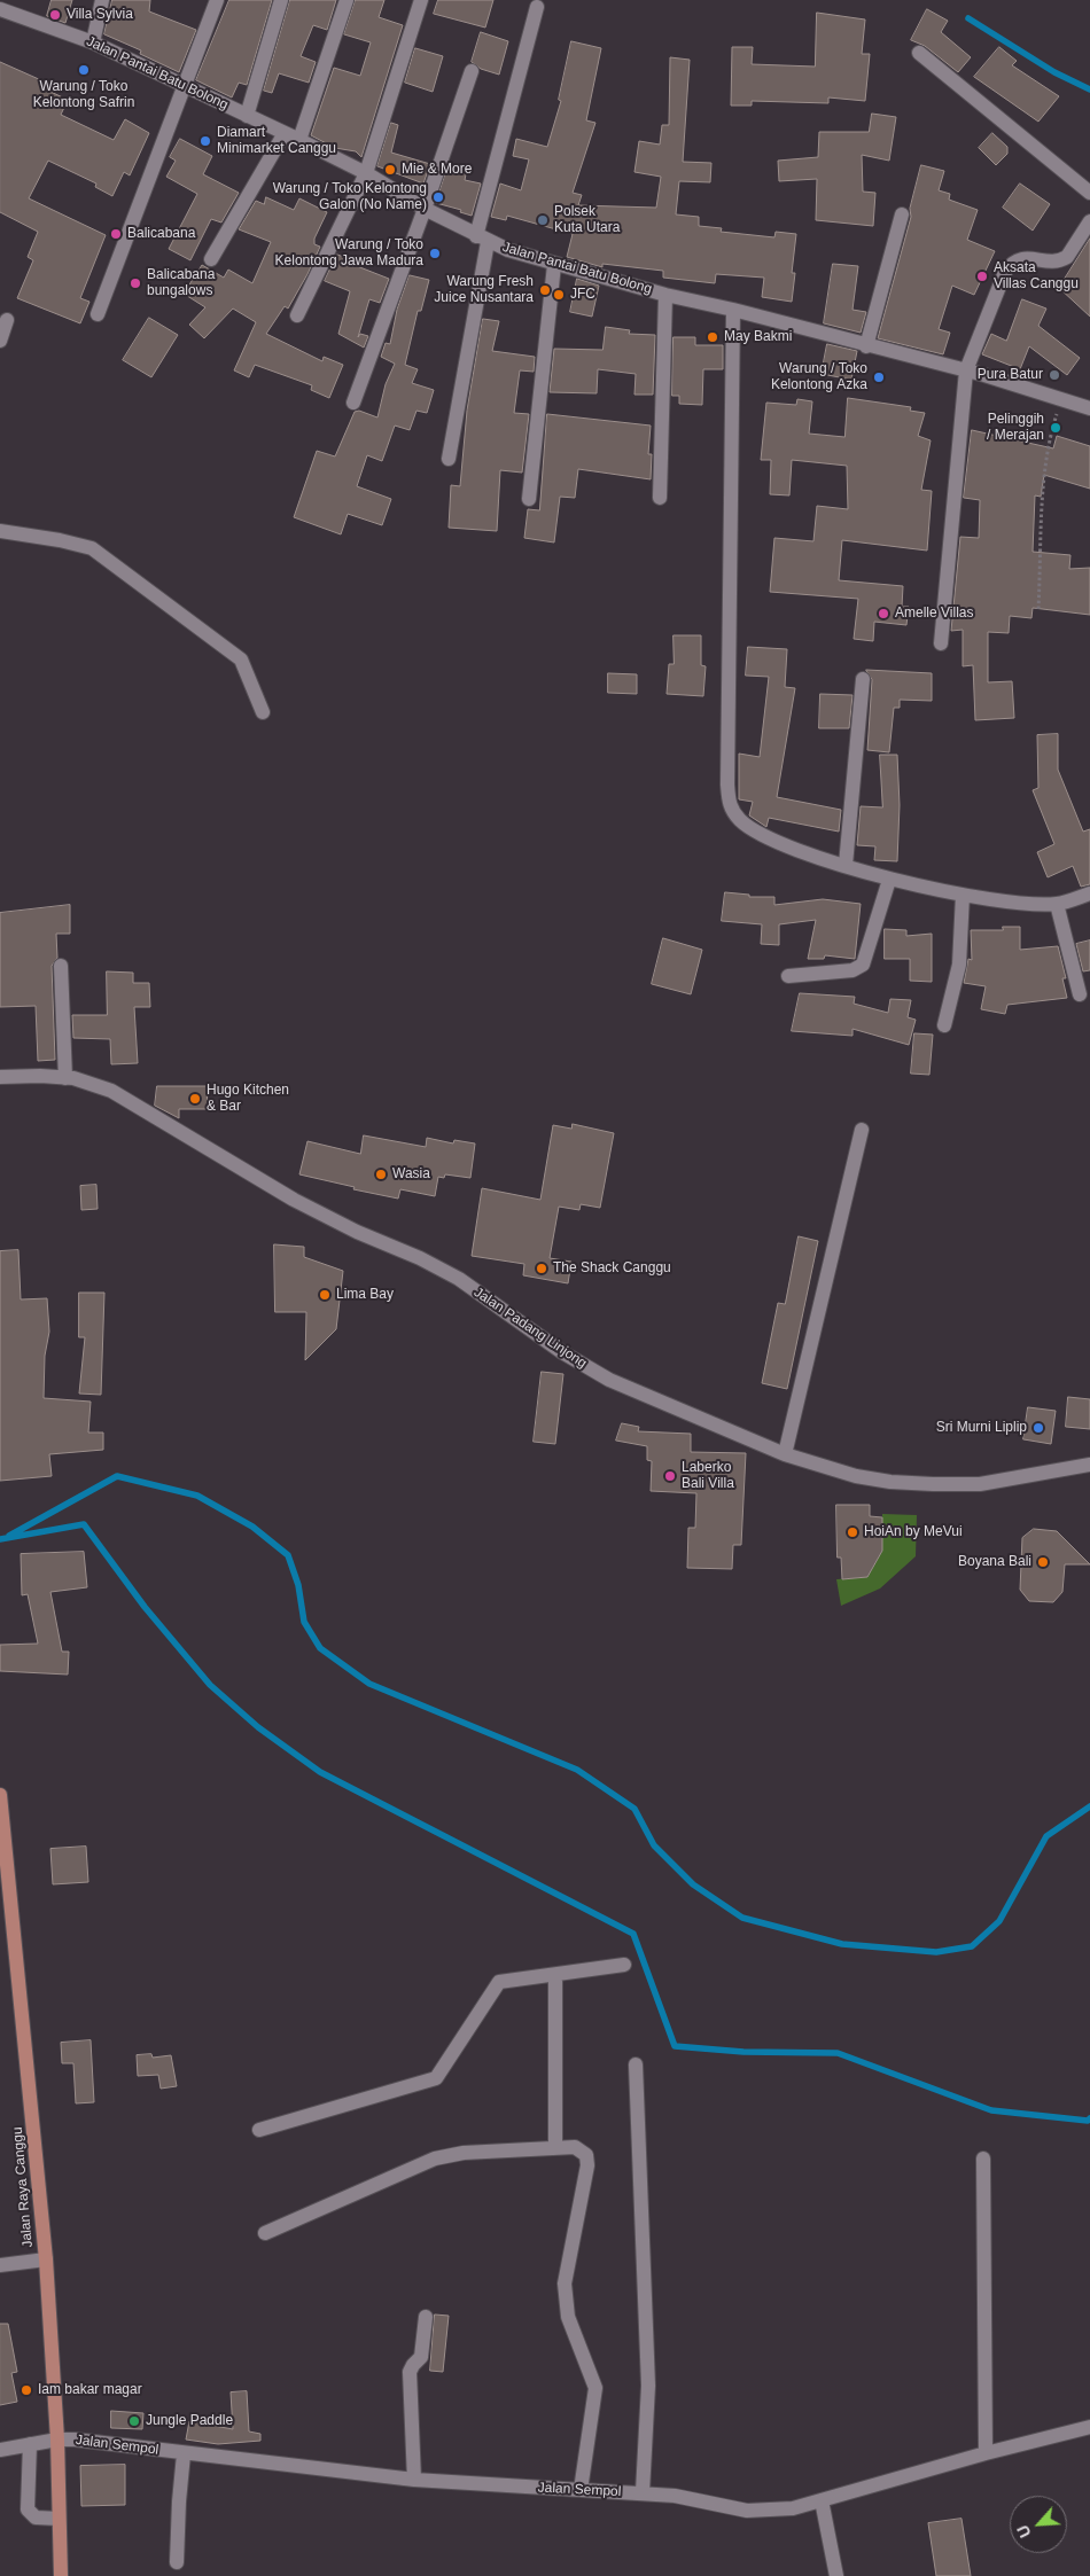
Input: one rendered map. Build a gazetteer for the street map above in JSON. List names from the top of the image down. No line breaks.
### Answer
{"streets":{"main road":["Jalan Raya Canggu"],"street":["Jalan Pantai Batu Bolong","Jalan Padang Linjong","Jalan Sempol"]},"crossings":[["Jalan Raya Canggu","Jalan Sempol"]],"places":["Villa Sylvia","Warung / Toko Kelontong Safrin","Diamart Minimarket Canggu","Mie & More","Warung / Toko Kelontong Galon (No Name)","Polsek Kuta Utara","Balicabana","Warung / Toko Kelontong Jawa Madura","Aksata Villas Canggu","Balicabana bungalows","Warung Fresh Juice Nusantara","JFC","May Bakmi","Pura Batur","Warung / Toko Kelontong Azka","Pelinggih / Merajan","Amelle Villas","Hugo Kitchen & Bar","Wasia","The Shack Canggu","Lima Bay","Sri Murni Liplip","Laberko Bali Villa","HoiAn by MeVui","Boyana Bali","Iam bakar magar","Jungle Paddle"],"north":"bottom left"}
